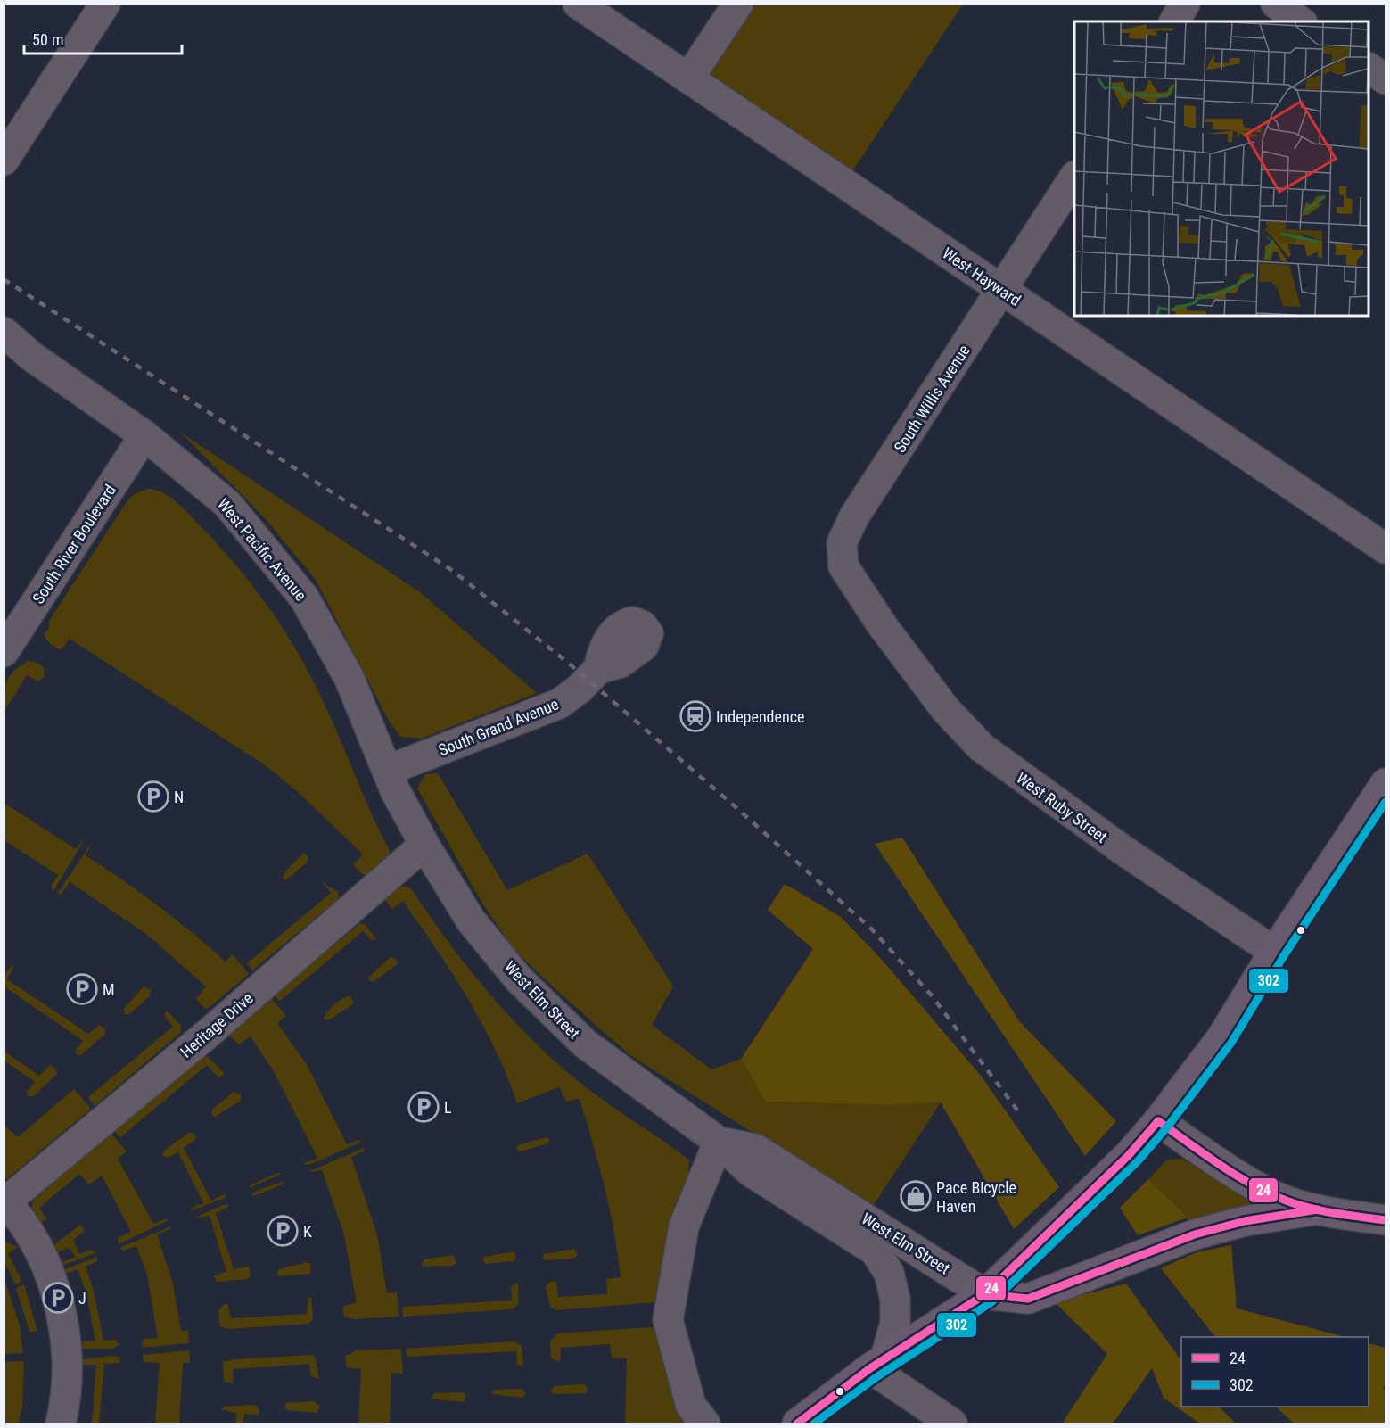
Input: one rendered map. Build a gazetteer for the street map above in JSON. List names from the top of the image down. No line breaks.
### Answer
{"streets":{"street":["West Hayward","South Willis Avenue","South River Boulevard","West Pacific Avenue","South Grand Avenue","West Ruby Street","West Elm Street","Heritage Drive"]},"crossings":[["West Hayward","South Willis Avenue"],["South Willis Avenue","West Ruby Street"],["South River Boulevard","West Pacific Avenue"],["West Pacific Avenue","South Grand Avenue"],["West Pacific Avenue","West Elm Street"],["West Pacific Avenue","Heritage Drive"],["West Elm Street","Heritage Drive"]],"places":{"station":["Independence"],"parking":["N","M","L","K","J"],"shop":["Pace Bicycle Haven"]},"lines":["transit line 302","transit line 24"],"legend":["24","302"],"scale_bar":"50 m"}
